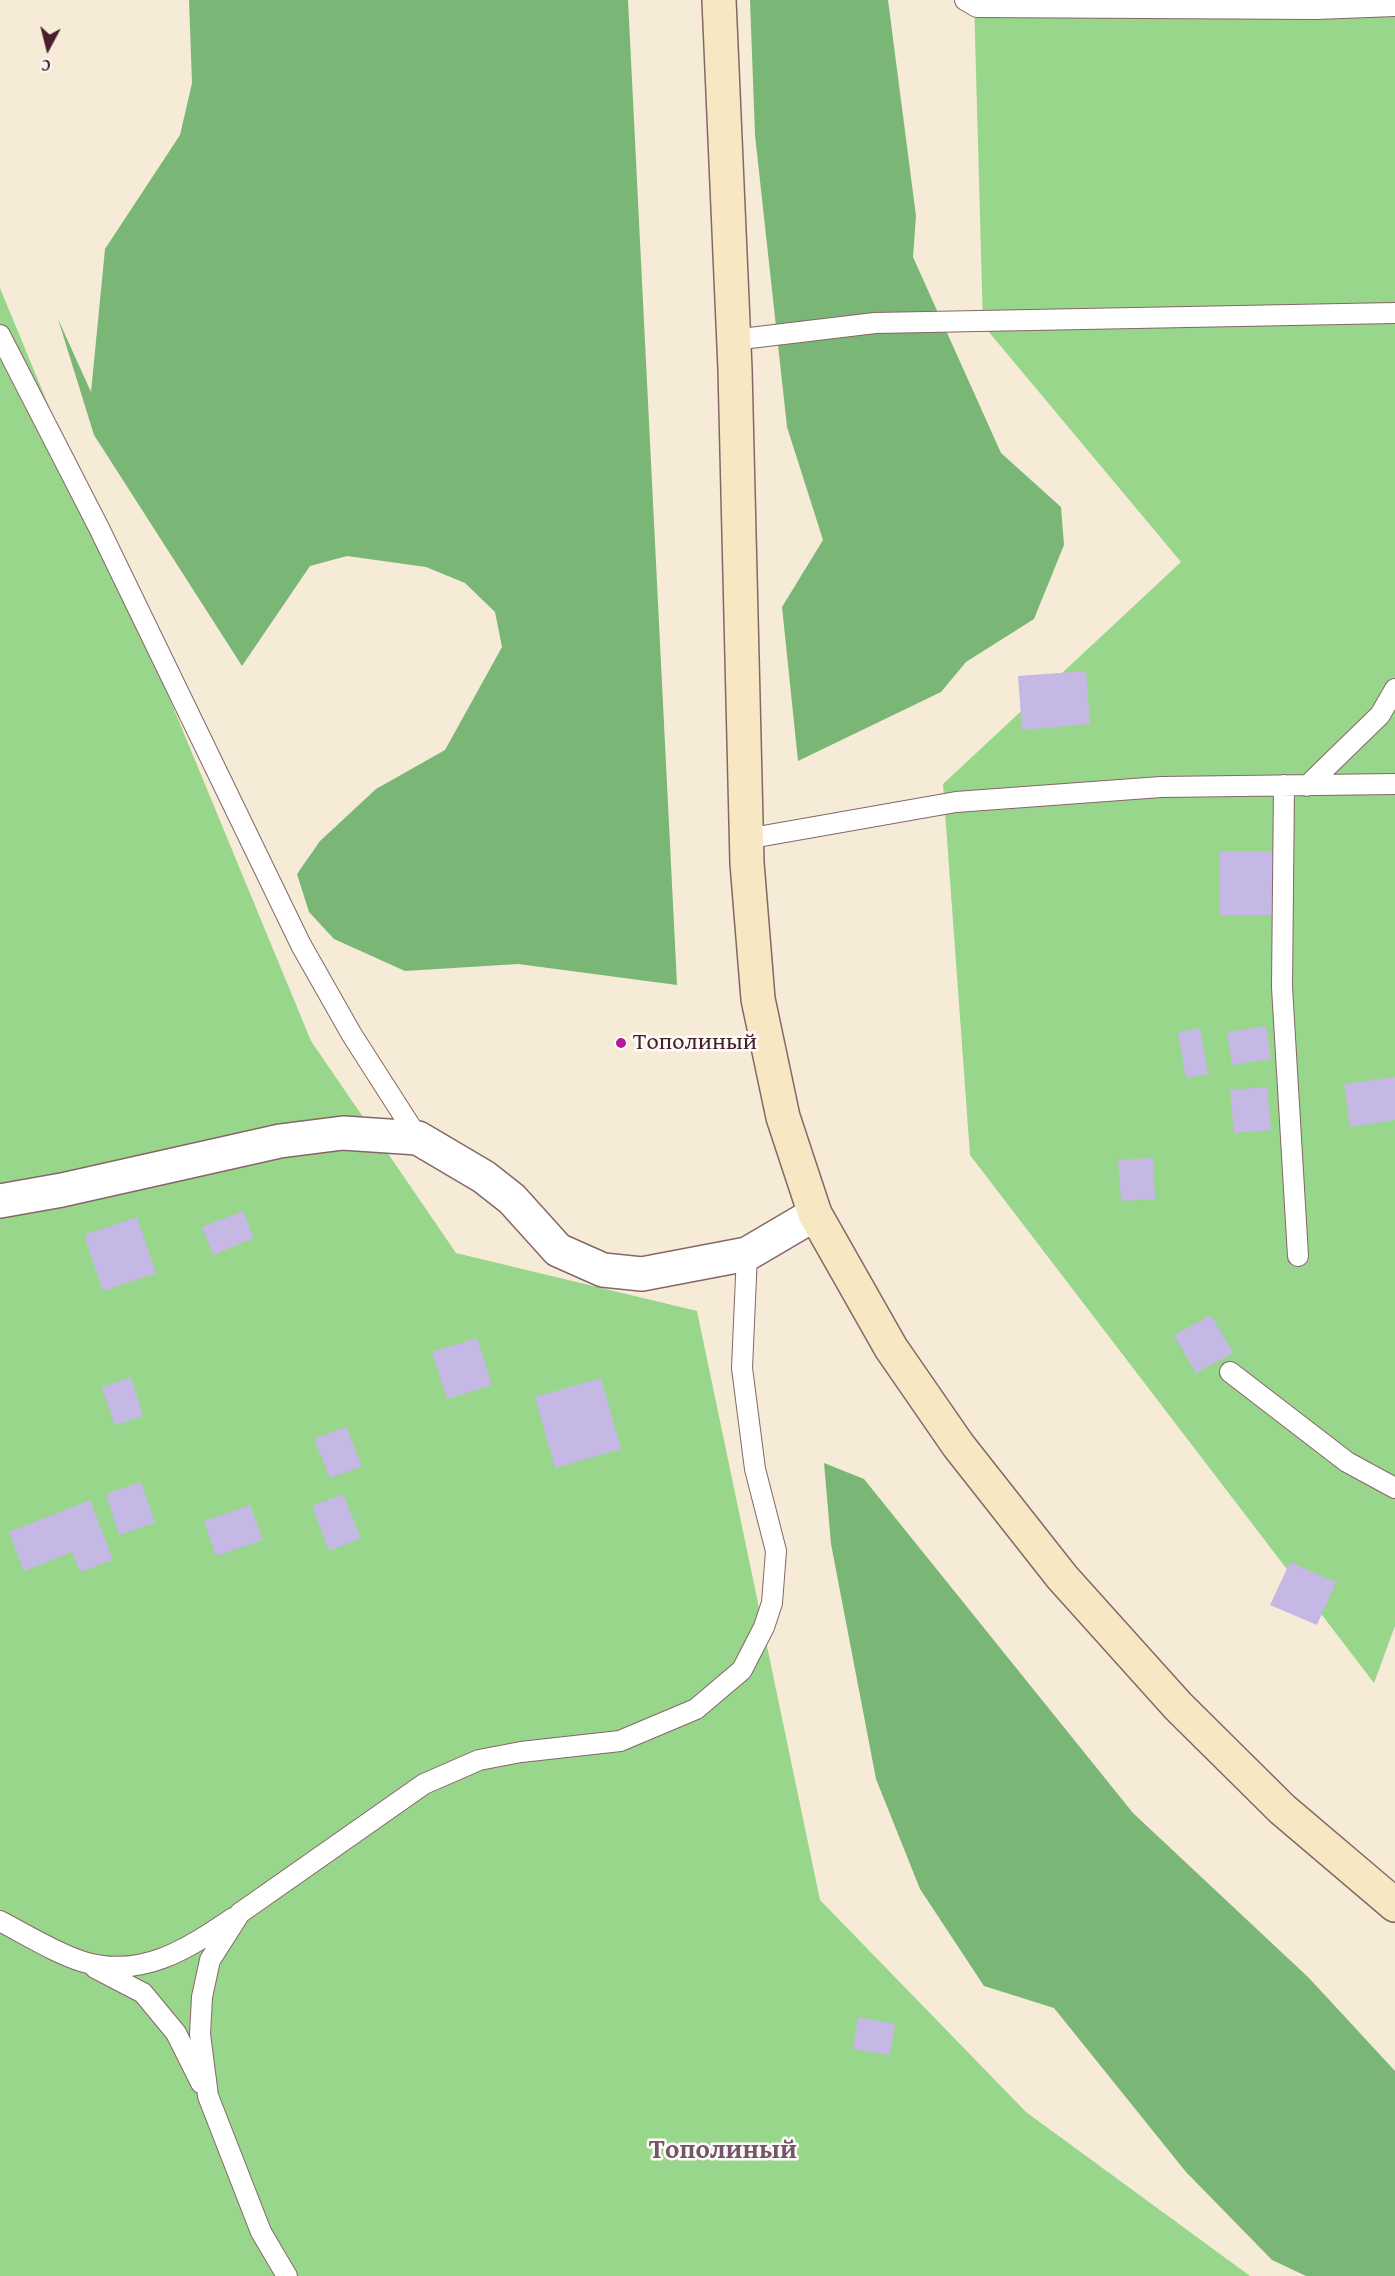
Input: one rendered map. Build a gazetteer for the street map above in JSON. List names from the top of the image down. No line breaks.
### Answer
{"districts":["Тополиный"],"places":["Тополиный"],"north":"bottom"}
